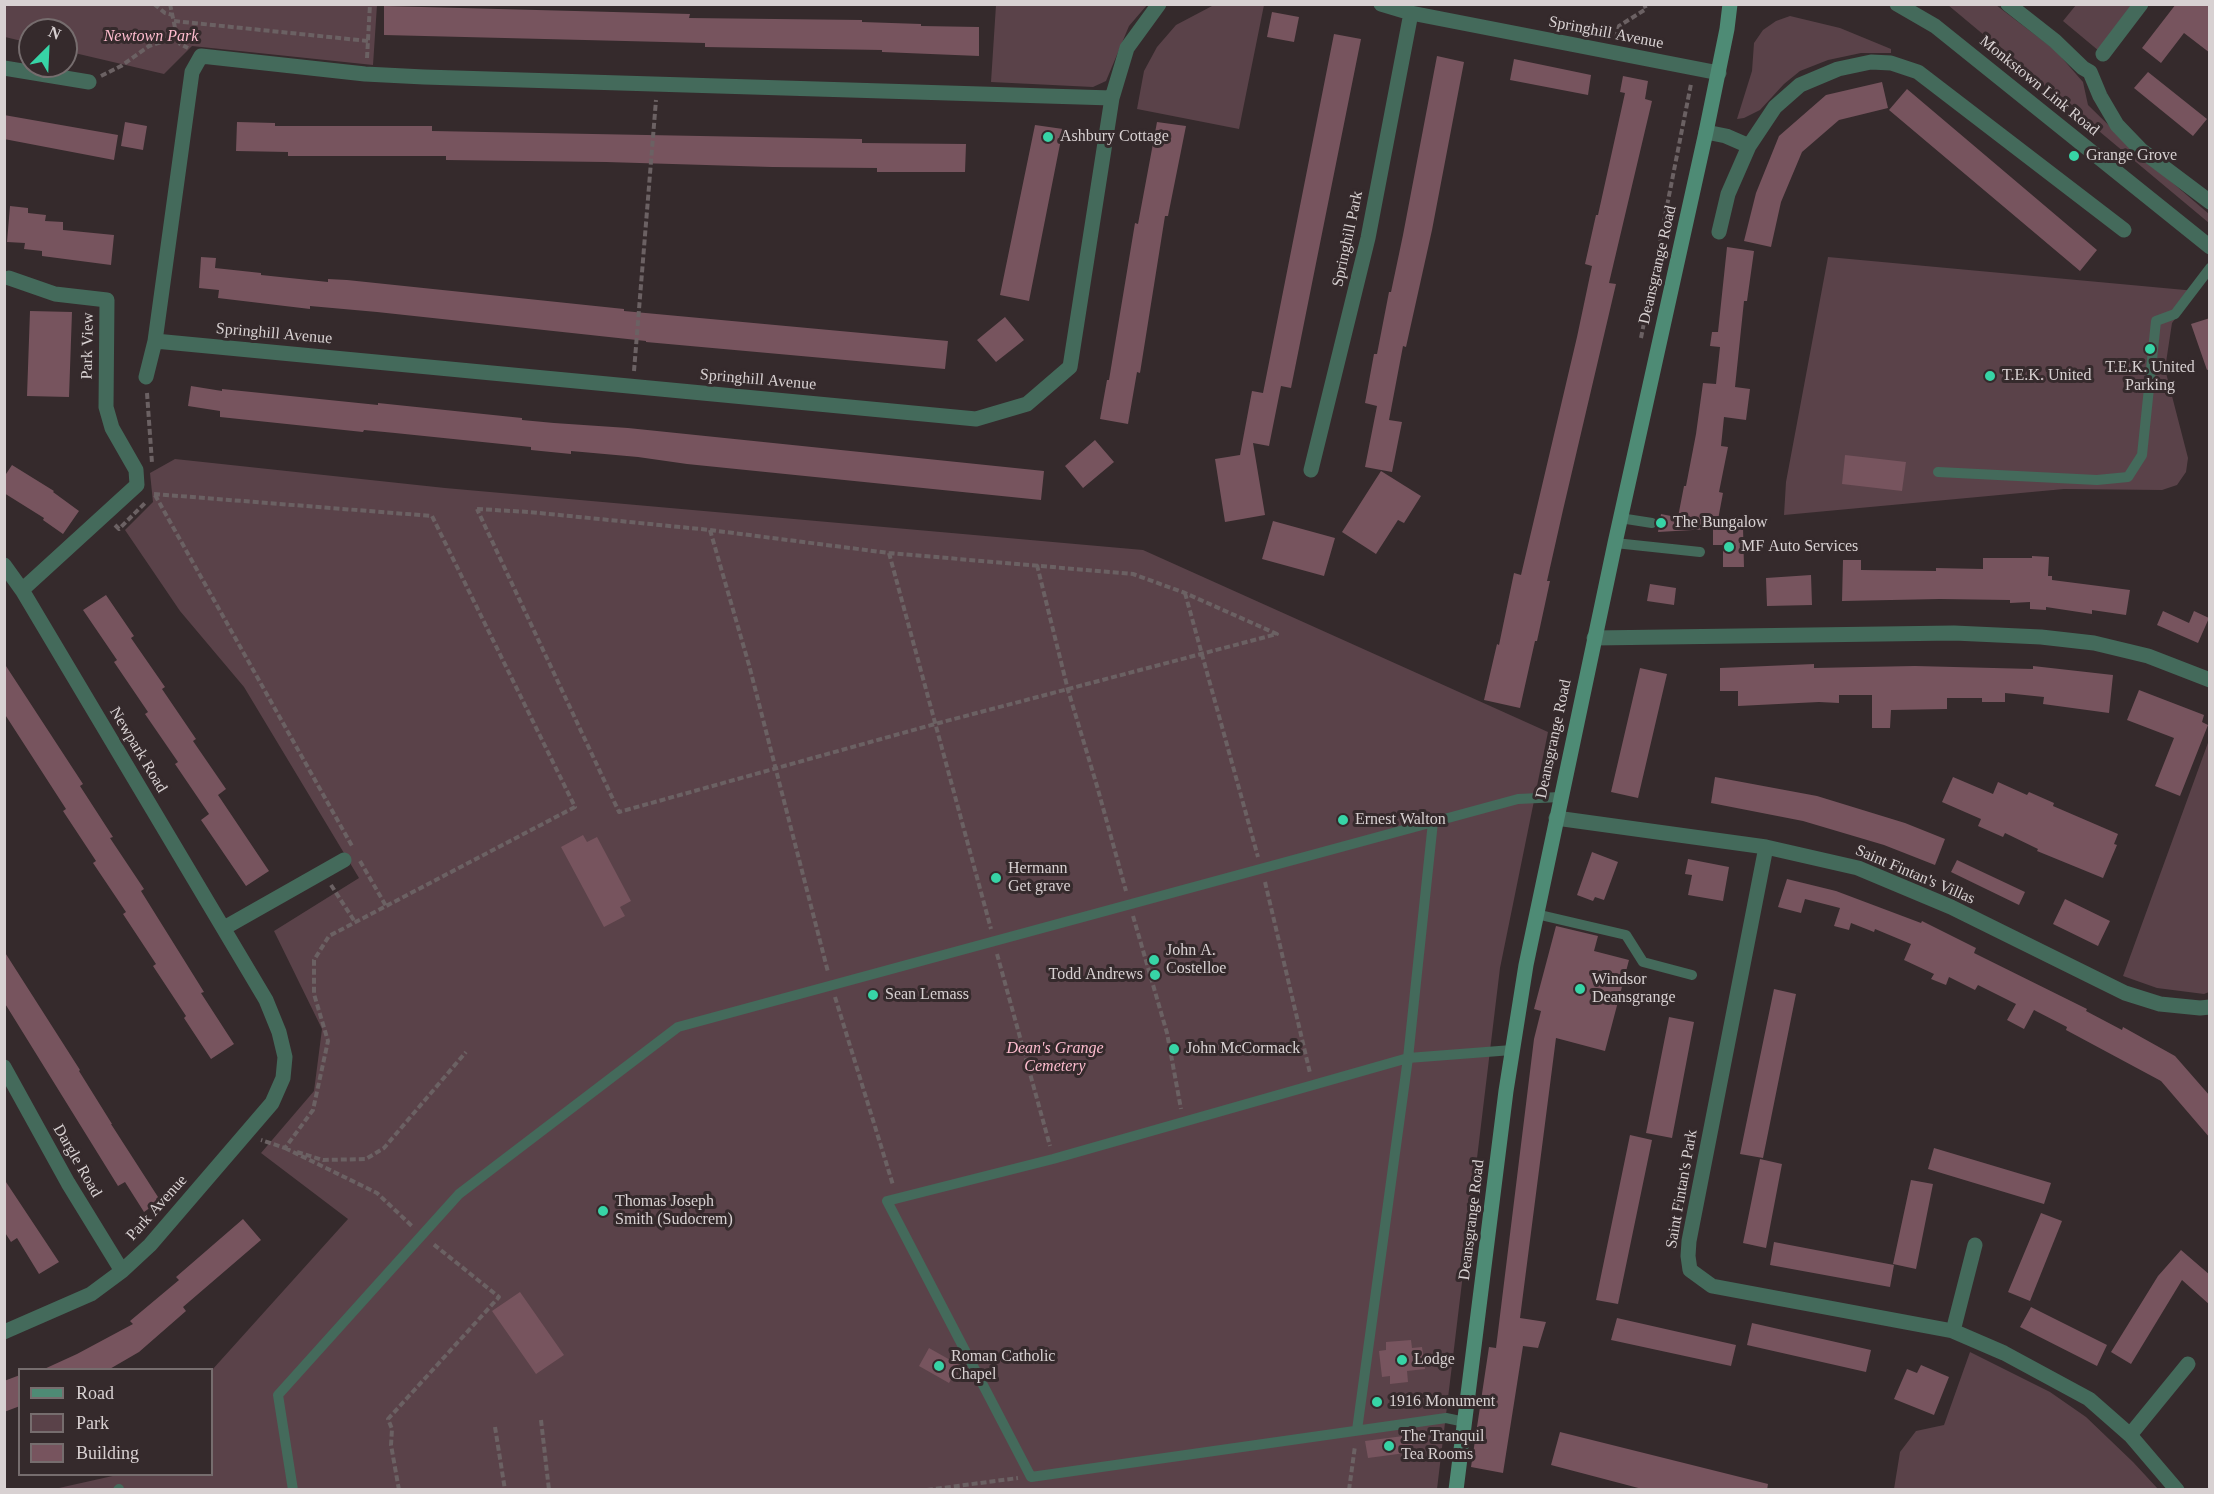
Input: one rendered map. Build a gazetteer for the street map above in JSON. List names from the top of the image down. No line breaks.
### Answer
{"streets":{"main road":["Deansgrange Road"],"street":["Springhill Avenue","Monkstown Link Road","Springhill Park","Park View","Newpark Road","Saint Fintan's Villas","Dargle Road","Saint Fintan's Park","Park Avenue"]},"crossings":[["Springhill Avenue","Springhill Park"],["Springhill Avenue","Deansgrange Road"],["Deansgrange Road","Saint Fintan's Villas"],["Park View","Newpark Road"],["Newpark Road","Park Avenue"],["Saint Fintan's Villas","Saint Fintan's Park"],["Dargle Road","Park Avenue"]],"parks":["Newtown Park","Dean's Grange Cemetery"],"places":["Ashbury Cottage","Grange Grove","T.E.K. United Parking","T.E.K. United","The Bungalow","MF Auto Services","Ernest Walton","Hermann Get grave","John A. Costelloe","Todd Andrews","Windsor Deansgrange","Sean Lemass","John McCormack","Thomas Joseph Smith (Sudocrem)","Lodge","Roman Catholic Chapel","1916 Monument","The Tranquil Tea Rooms"],"legend":["Road","Park","Building"],"north":"top right"}
